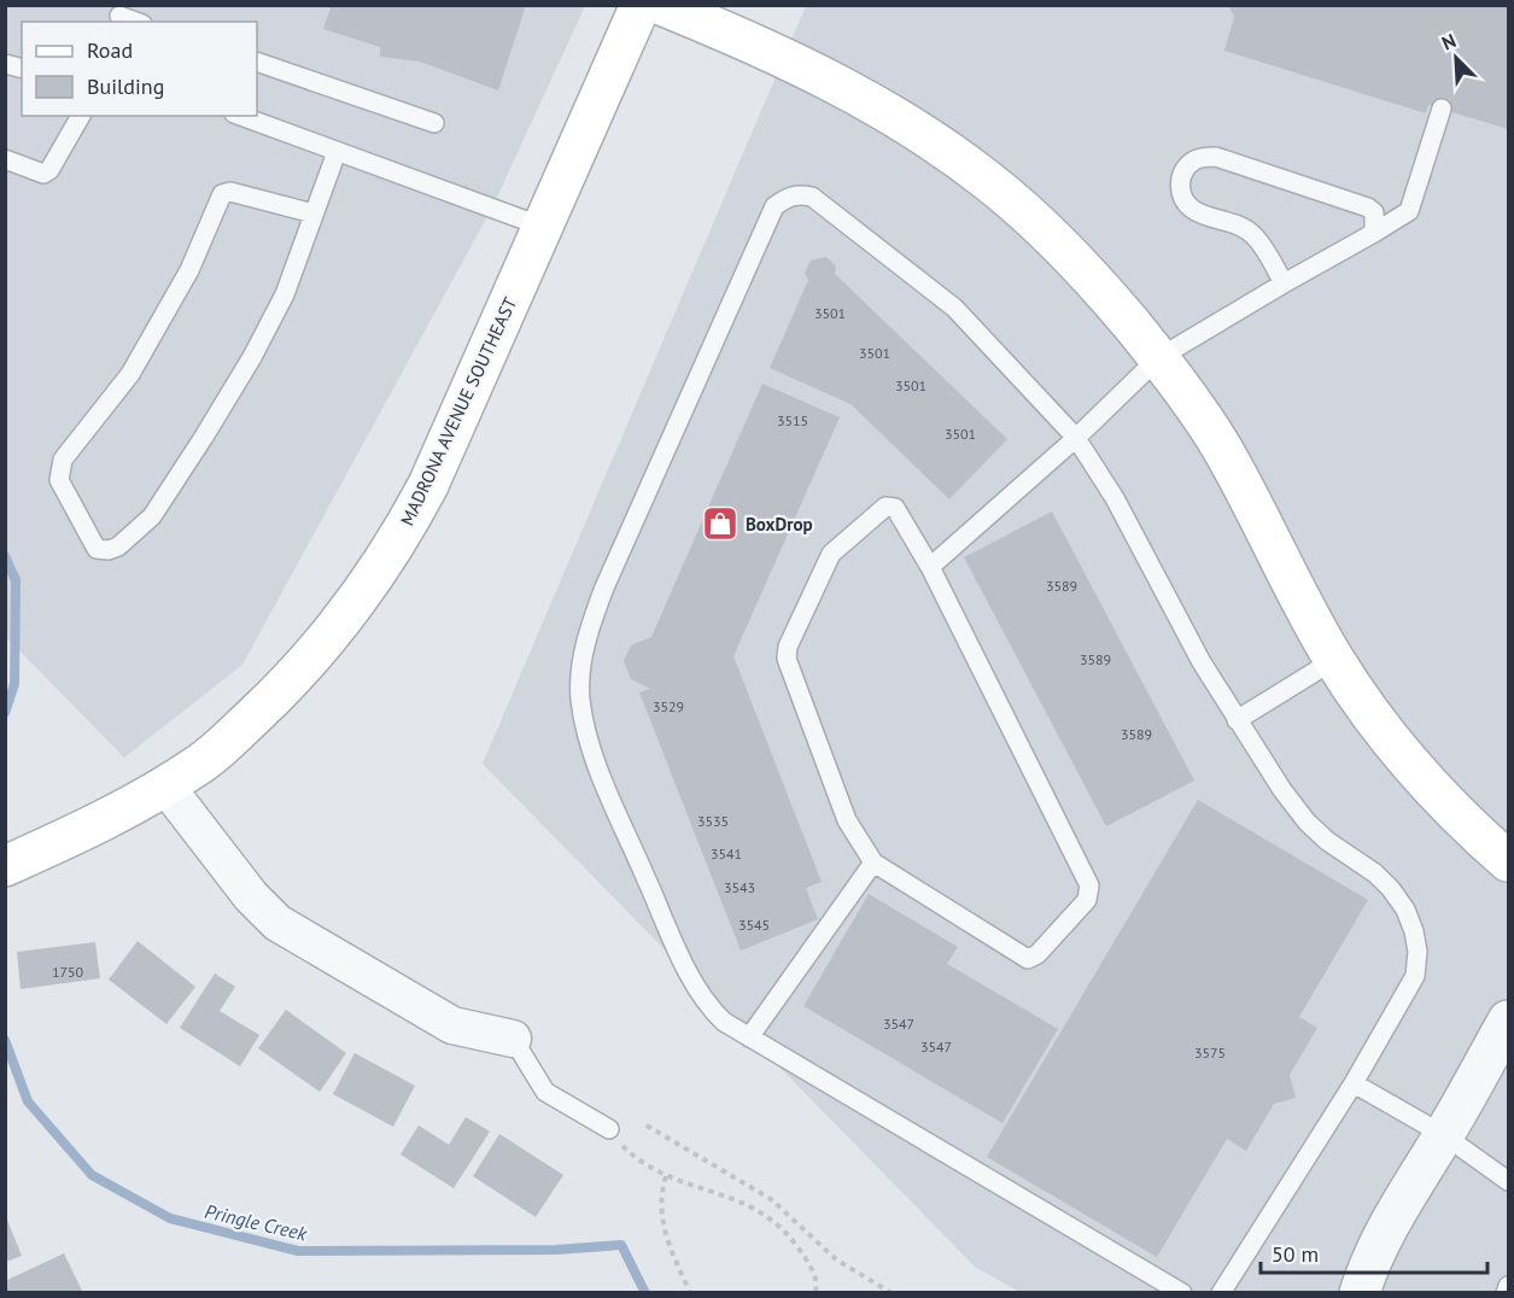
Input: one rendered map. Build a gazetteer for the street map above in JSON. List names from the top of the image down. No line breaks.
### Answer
{"streets":{"main road":["MADRONA AVENUE SOUTHEAST"]},"water":["Pringle Creek"],"places":{"shop":["BoxDrop"]},"house_numbers":["3501","3501","3501","3515","3501","3589","3589","3529","3589","3535","3541","3543","3545","1750","3547","3547","3575"],"legend":["Road","Building"],"scale_bar":"50 m","north":"top left"}
